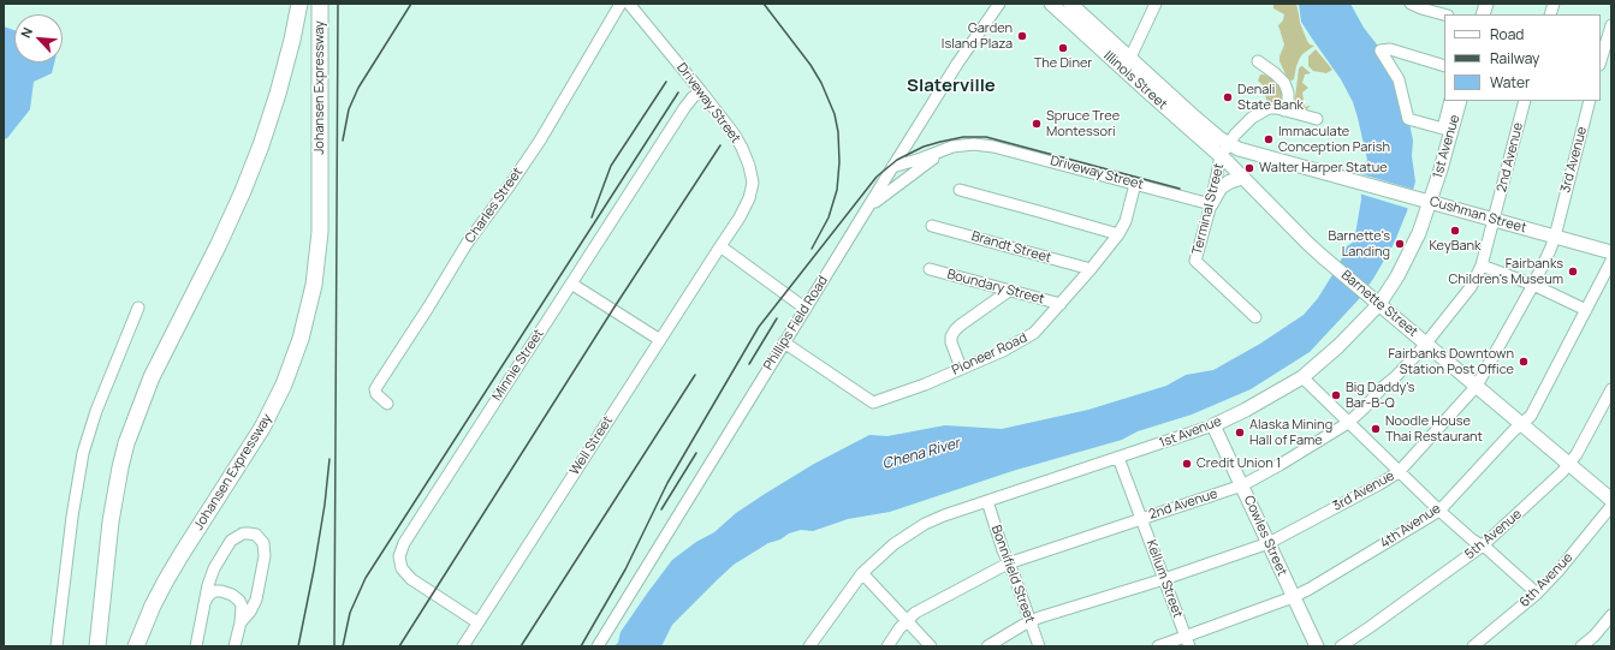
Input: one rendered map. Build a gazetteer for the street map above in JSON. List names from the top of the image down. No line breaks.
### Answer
{"streets":{"highway":["Johansen Expressway"],"main road":["Illinois Street","1st Avenue","Cushman Street","Barnette Street","Cowles Street"],"street":["Driveway Street","2nd Avenue","3rd Avenue","Charles Street","Terminal Street","Brandt Street","Boundary Street","Phillips Field Road","Pioneer Road","Minnie Street","Well Street","4th Avenue","5th Avenue","Bonnifield Street","Kellum Street","6th Avenue"]},"crossings":[["Illinois Street","Terminal Street"],["Illinois Street","Cushman Street"],["Illinois Street","Barnette Street"],["Driveway Street","Terminal Street"],["Driveway Street","Phillips Field Road"],["Driveway Street","Pioneer Road"],["Driveway Street","Minnie Street"],["Driveway Street","Well Street"],["1st Avenue","Cushman Street"],["1st Avenue","Barnette Street"],["1st Avenue","Cowles Street"],["1st Avenue","Bonnifield Street"],["1st Avenue","Kellum Street"],["2nd Avenue","Cushman Street"],["2nd Avenue","Barnette Street"],["2nd Avenue","Cowles Street"],["2nd Avenue","Bonnifield Street"],["2nd Avenue","Kellum Street"],["3rd Avenue","Cushman Street"],["3rd Avenue","Barnette Street"],["3rd Avenue","Cowles Street"],["3rd Avenue","Bonnifield Street"],["3rd Avenue","Kellum Street"],["Terminal Street","Barnette Street"],["Brandt Street","Pioneer Road"],["Boundary Street","Pioneer Road"],["Barnette Street","4th Avenue"],["Barnette Street","5th Avenue"],["Phillips Field Road","Pioneer Road"],["Minnie Street","Well Street"],["4th Avenue","Cowles Street"],["4th Avenue","Kellum Street"]],"districts":["Slaterville"],"water":["Chena River"],"places":["Garden Island Plaza","The Diner","Denali State Bank","Spruce Tree Montessori","Immaculate Conception Parish","Walter Harper Statue","KeyBank","Barnette's Landing","Fairbanks Children's Museum","Fairbanks Downtown Station Post Office","Big Daddy's Bar-B-Q","Noodle House Thai Restaurant","Alaska Mining Hall of Fame","Credit Union 1"],"legend":["Road","Railway","Water"],"north":"top left"}
